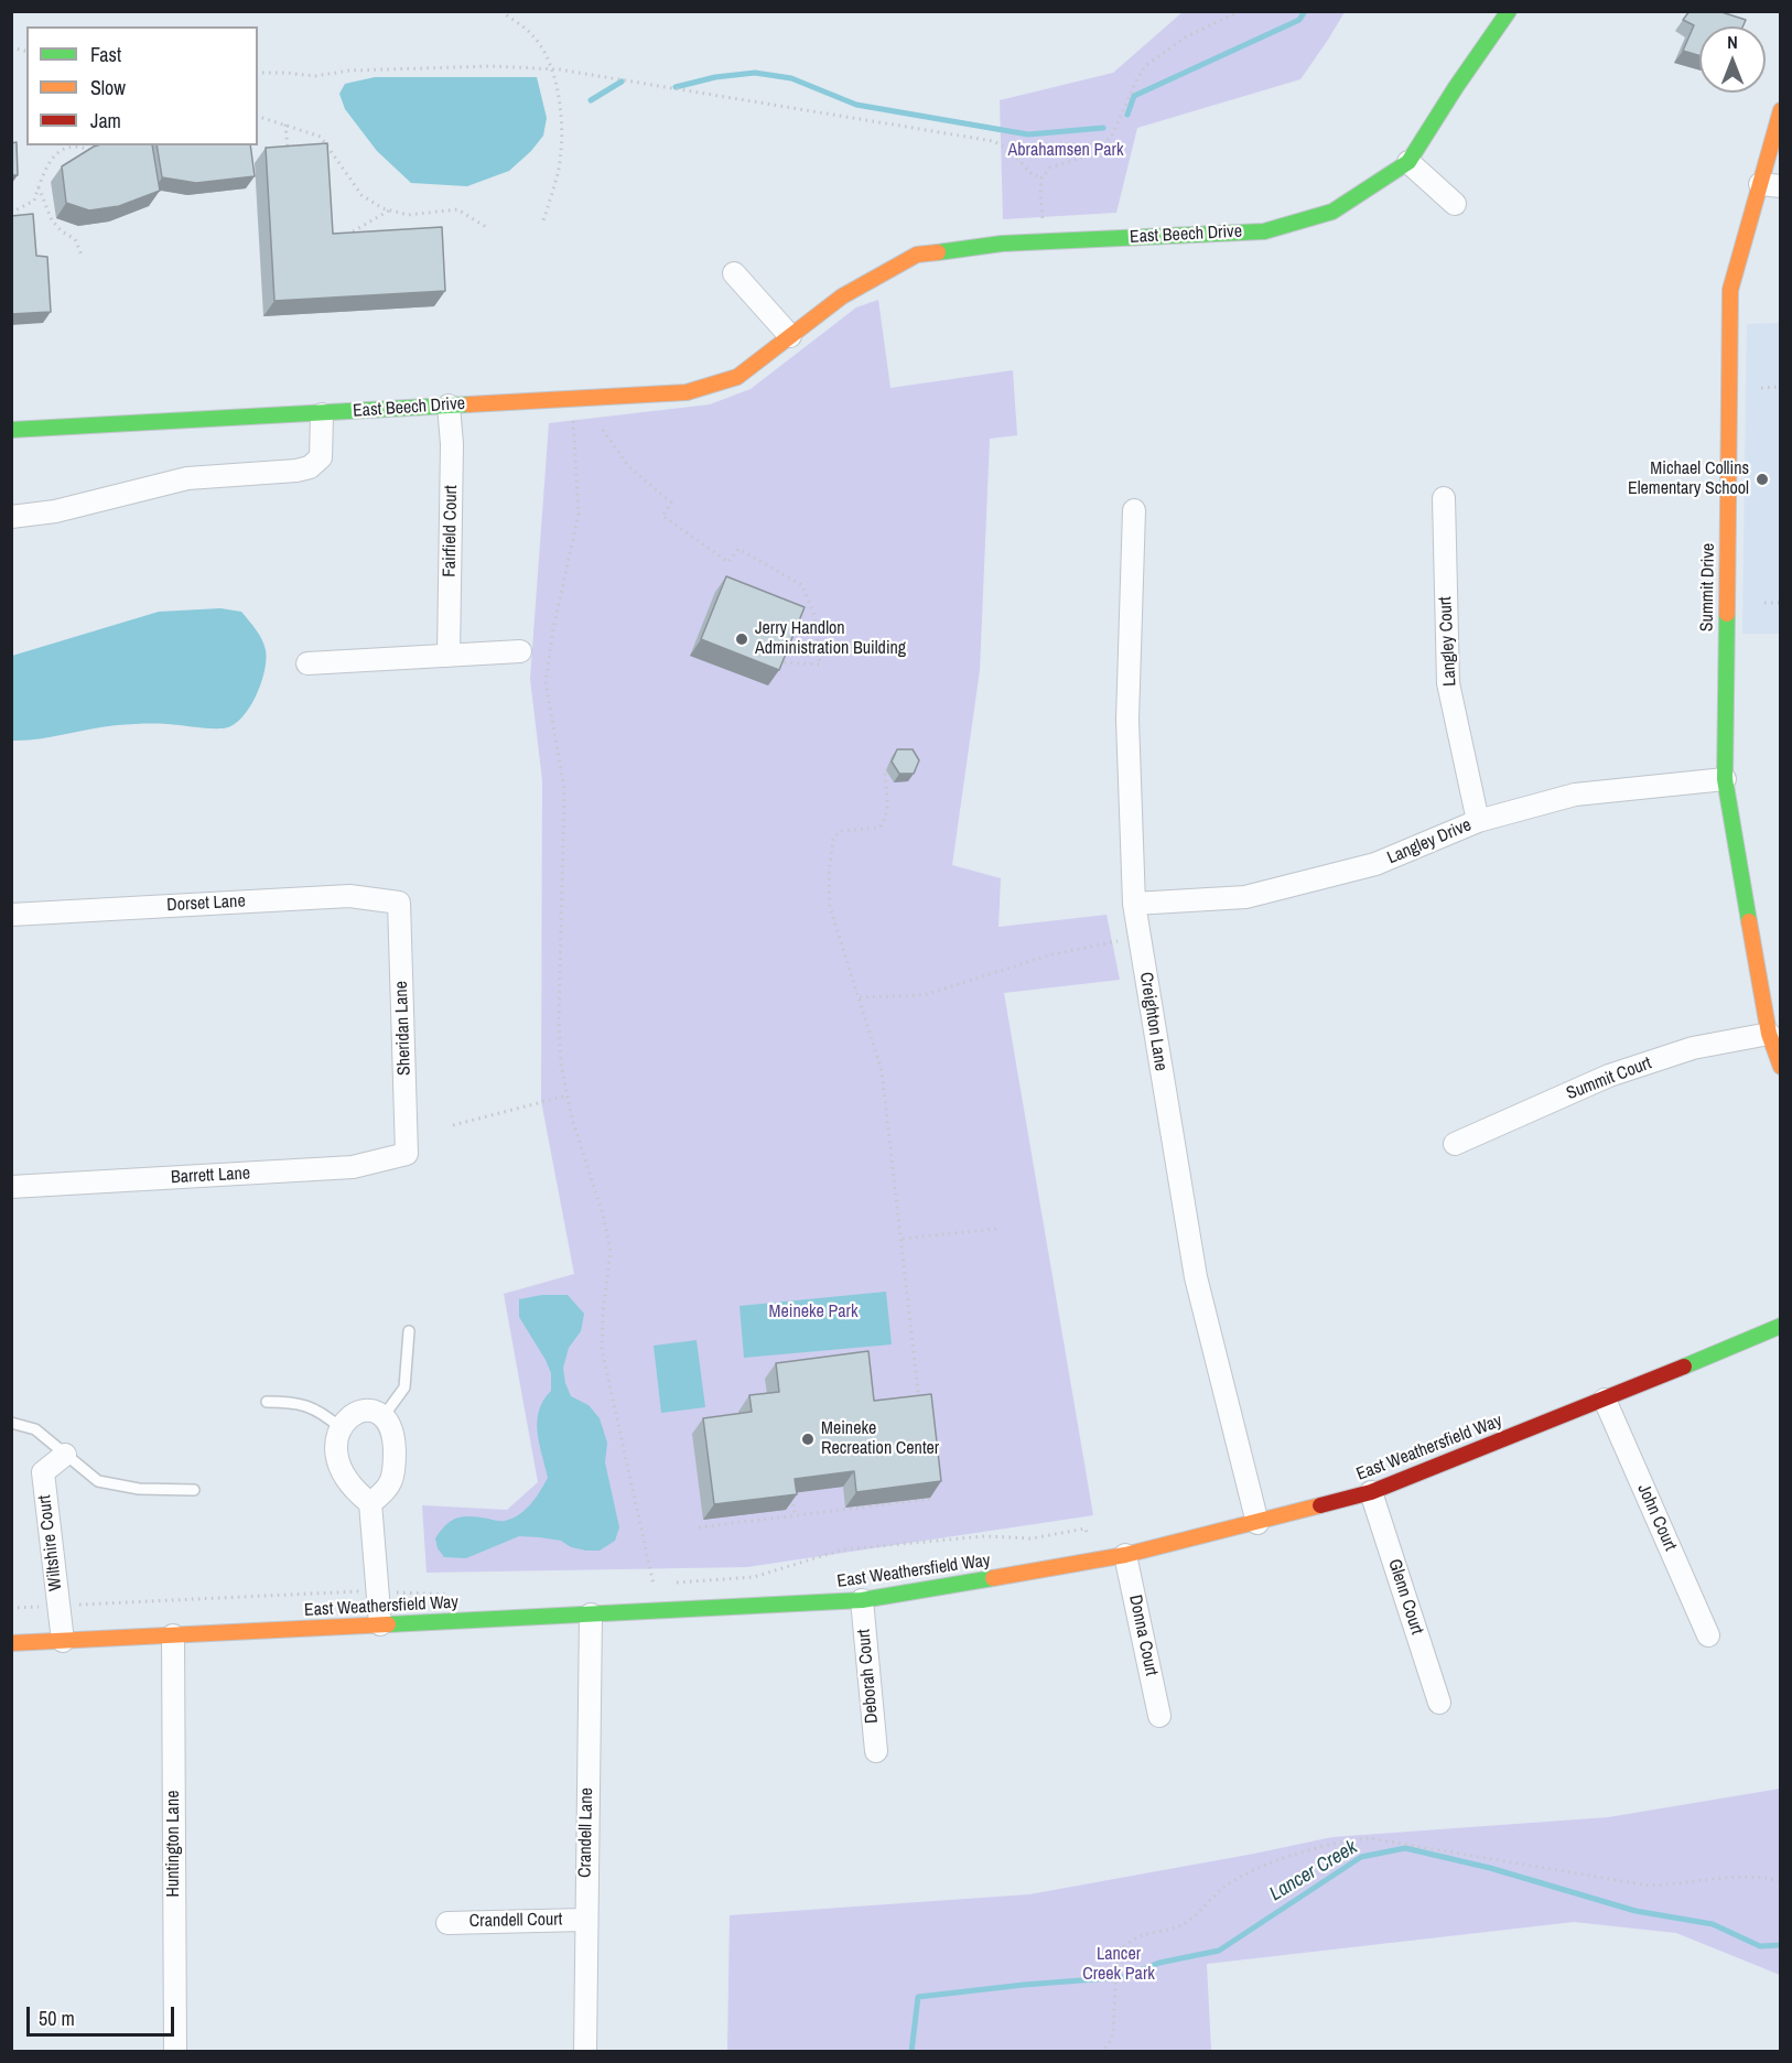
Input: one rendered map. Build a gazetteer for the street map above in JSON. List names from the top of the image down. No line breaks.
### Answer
{"streets":{"street":["East Beech Drive","Fairfield Court","Summit Drive","Langley Court","Langley Drive","Dorset Lane","Creighton Lane","Sheridan Lane","Summit Court","Barrett Lane","East Weathersfield Way","John Court","Wiltshire Court","Glenn Court","Donna Court","Deborah Court","Crandell Lane","Huntington Lane","Crandell Court"]},"crossings":[["East Beech Drive","Fairfield Court"],["Summit Drive","Langley Drive"],["Summit Drive","Summit Court"],["Langley Court","Langley Drive"],["Langley Drive","Creighton Lane"],["Dorset Lane","Sheridan Lane"],["Creighton Lane","East Weathersfield Way"],["Sheridan Lane","Barrett Lane"],["East Weathersfield Way","John Court"],["East Weathersfield Way","Wiltshire Court"],["East Weathersfield Way","Glenn Court"],["East Weathersfield Way","Donna Court"],["East Weathersfield Way","Deborah Court"],["East Weathersfield Way","Crandell Lane"],["East Weathersfield Way","Huntington Lane"],["Crandell Lane","Crandell Court"]],"water":["Lancer Creek"],"parks":["Abrahamsen Park","Meineke Park","Lancer Creek Park"],"places":["Michael Collins Elementary School","Jerry Handlon Administration Building","Meineke Recreation Center"],"legend":["Fast","Slow","Jam"],"scale_bar":"50 m","north":"top"}
